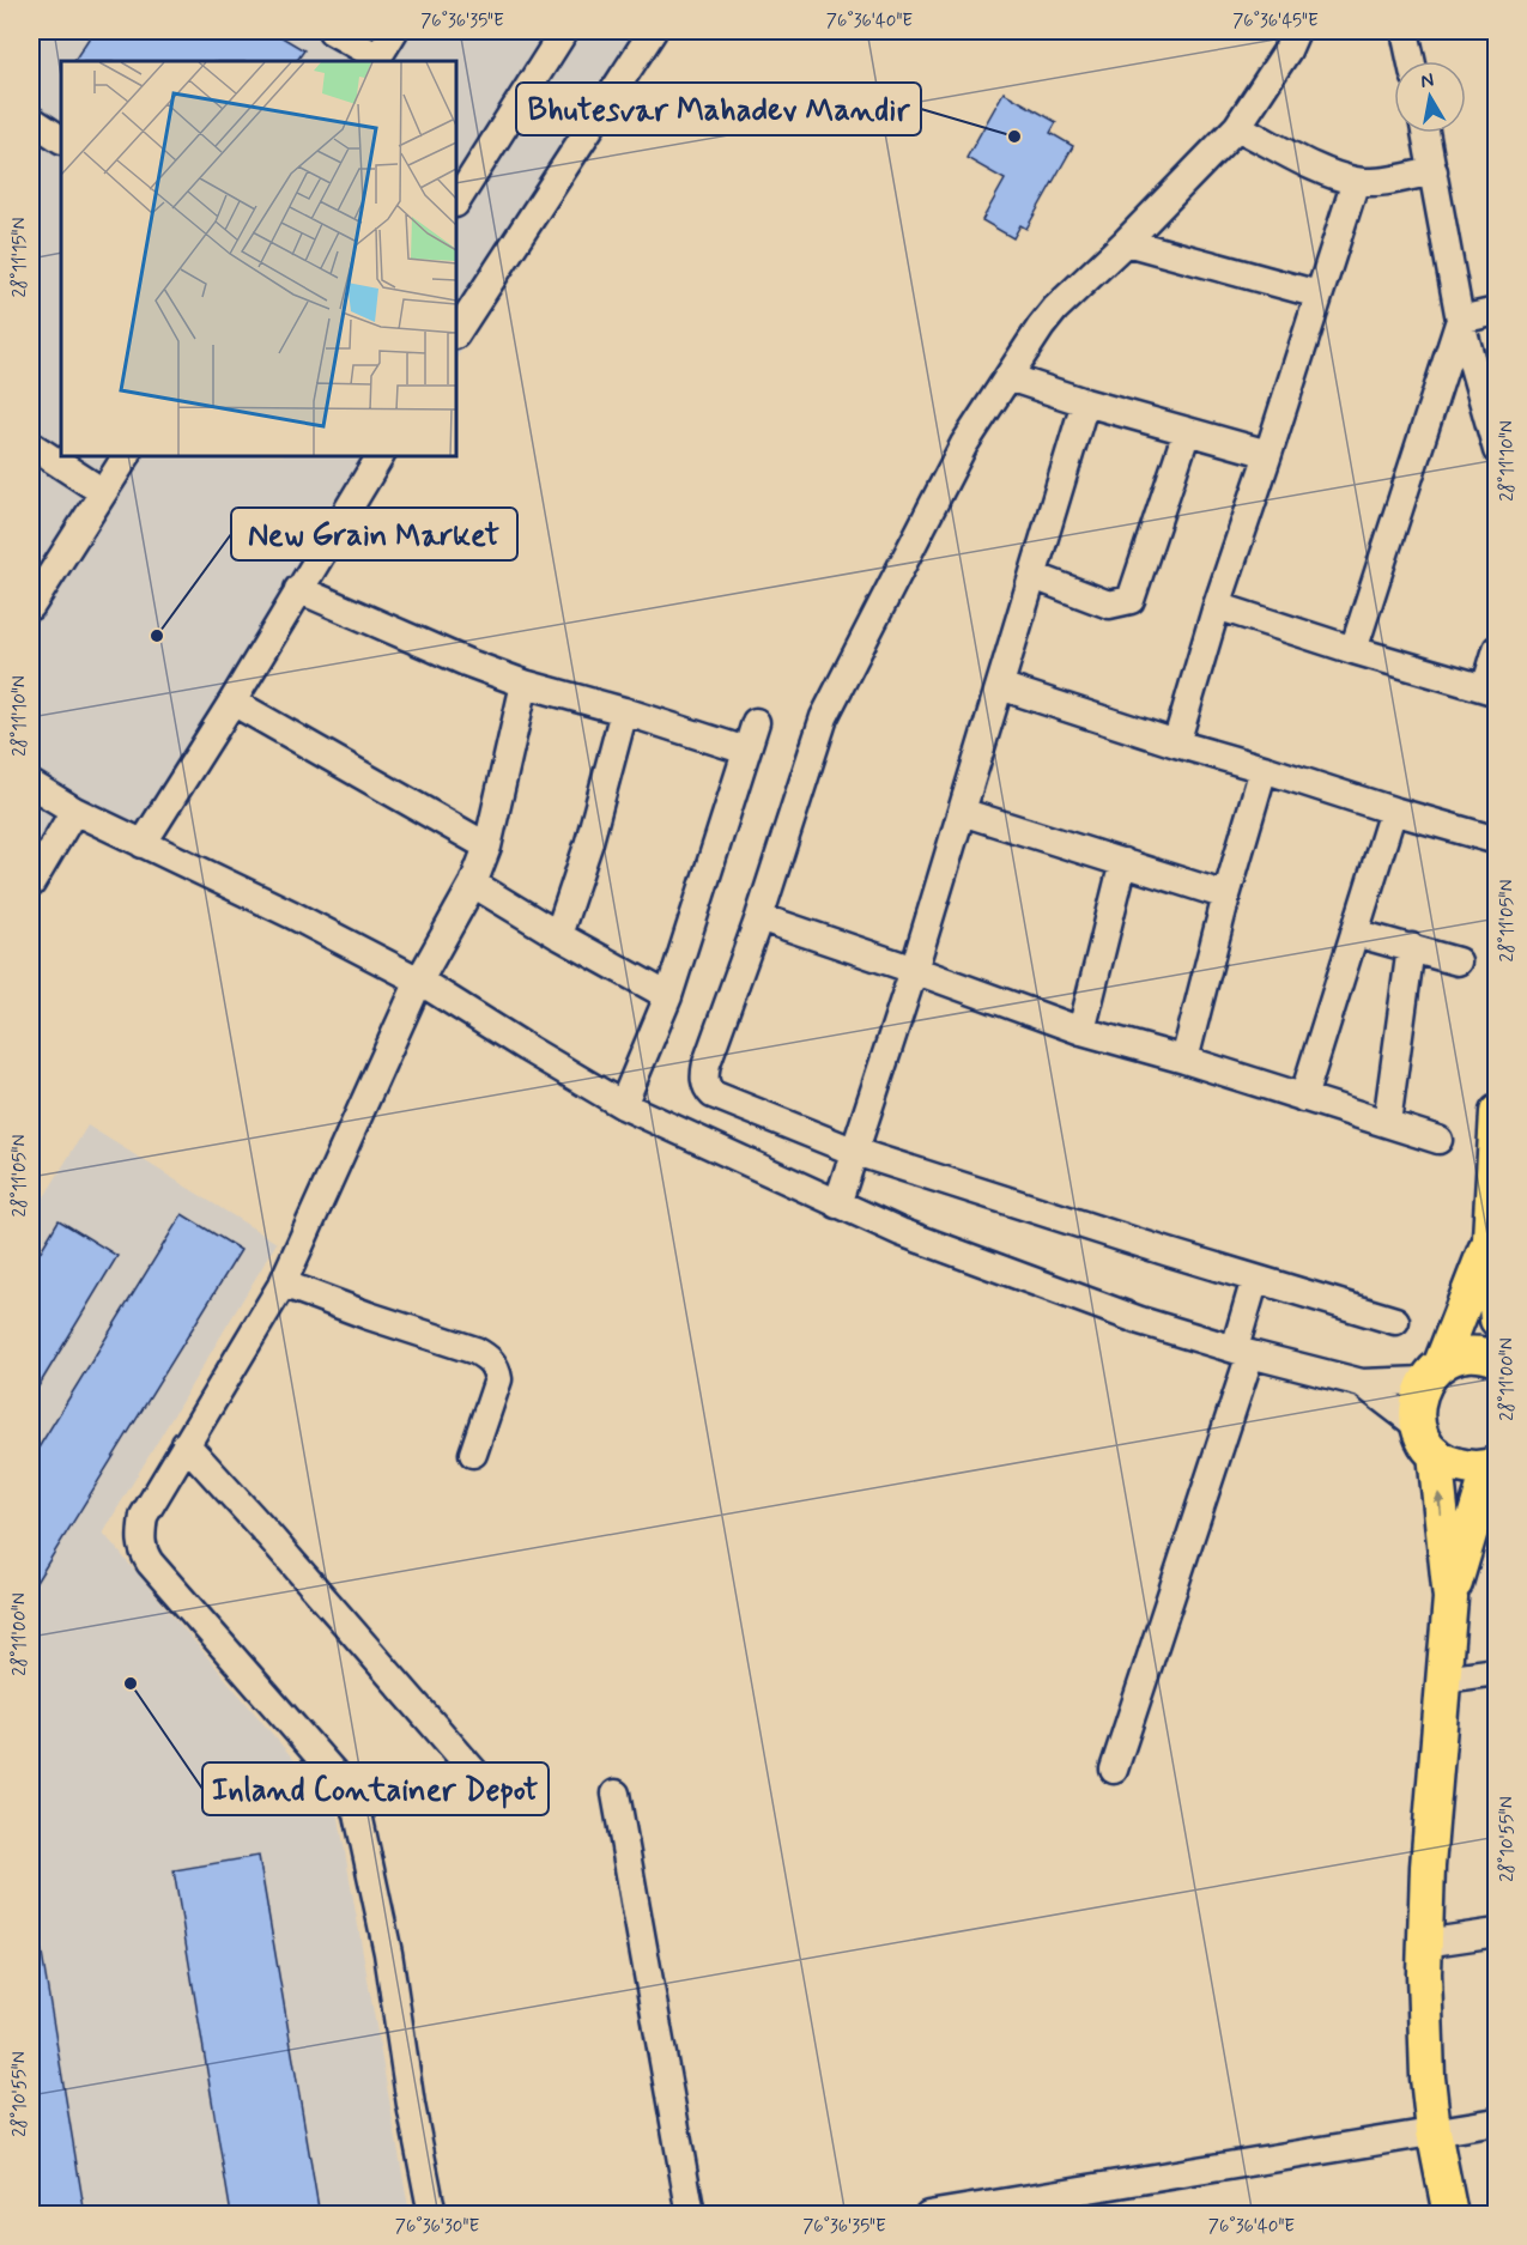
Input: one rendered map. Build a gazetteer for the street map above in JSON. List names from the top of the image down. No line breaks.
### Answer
{"places":["Bhutesvar Mahadev Mandir","New Grain Market","Inland Container Depot"],"north":"top","coordinates":["76°36'35\"E","76°36'40\"E","76°36'45\"E","28°11'15\"N","28°11'10\"N","28°11'05\"N","28°11'00\"N","28°10'55\"N","76°36'30\"E"]}
